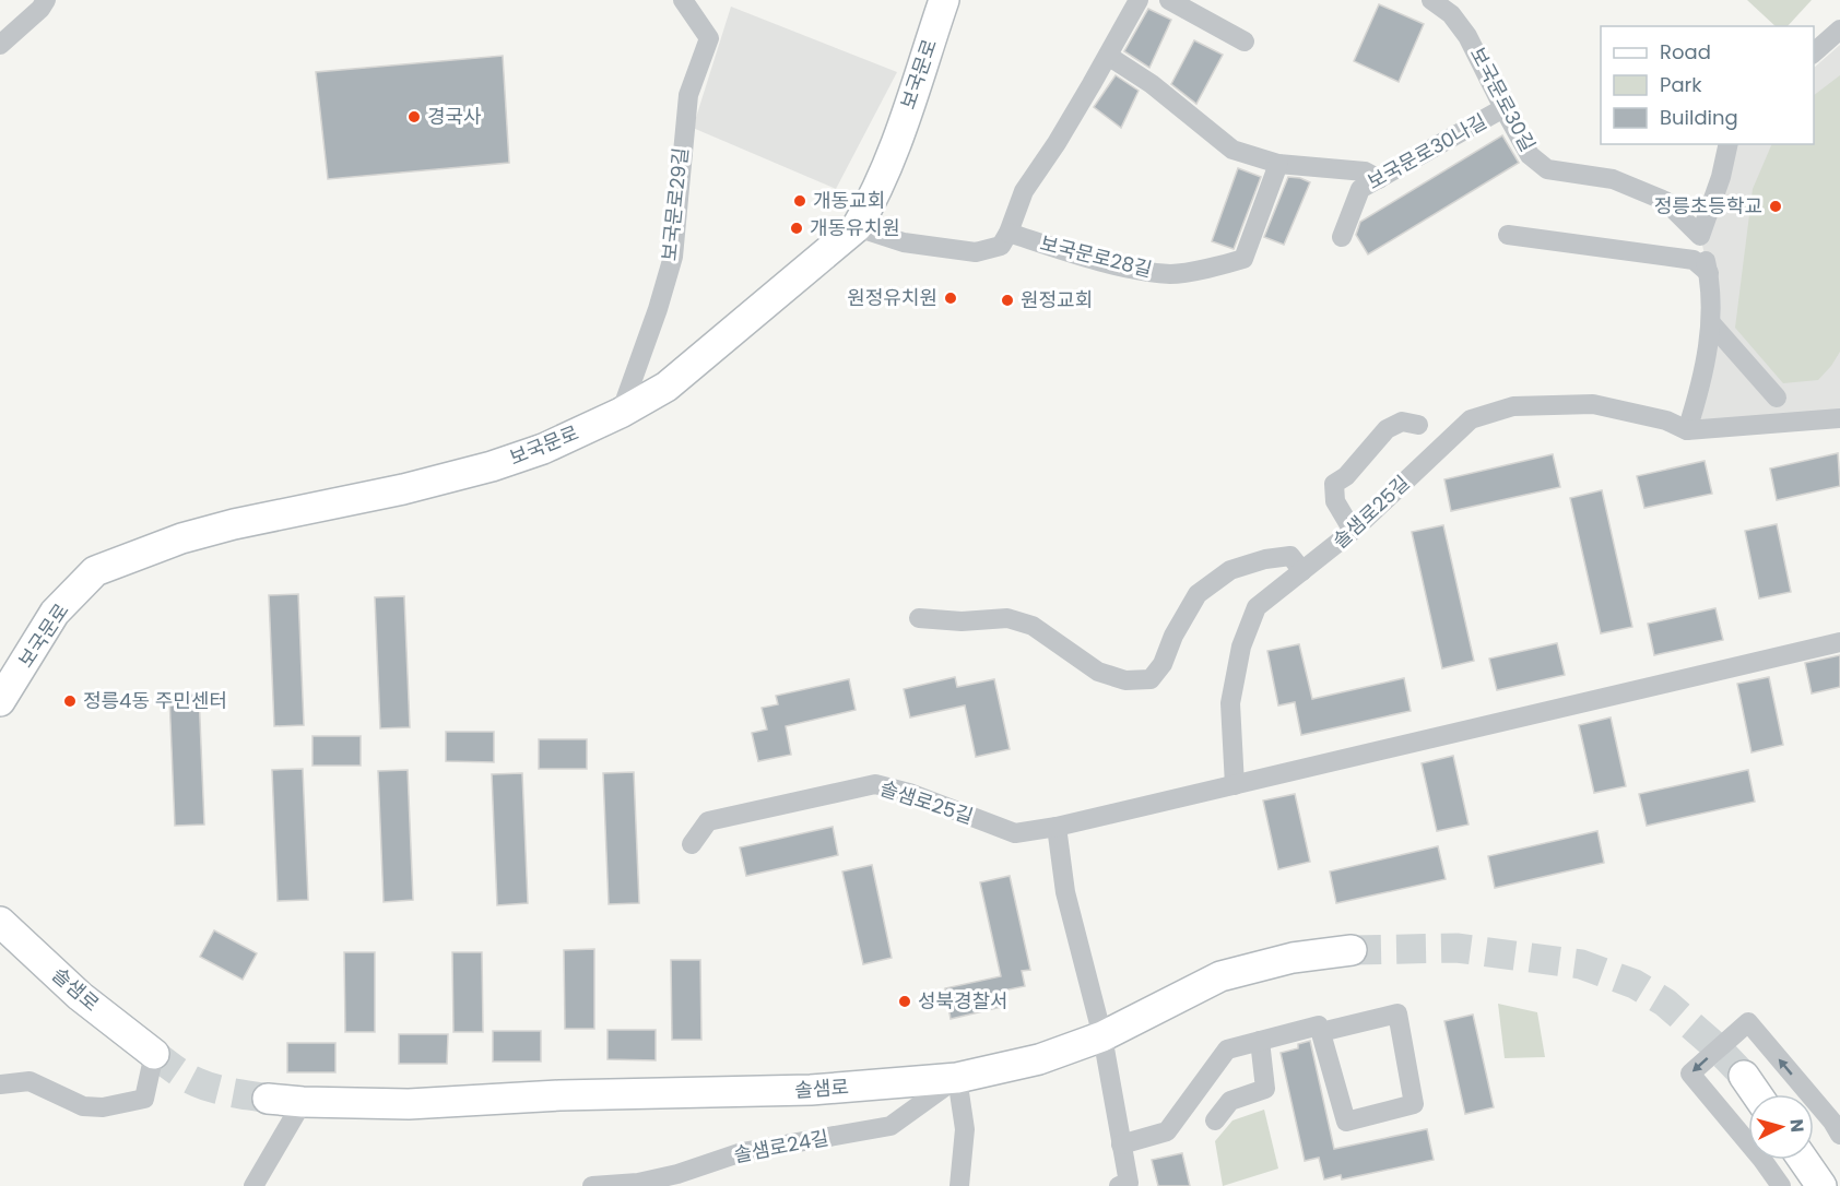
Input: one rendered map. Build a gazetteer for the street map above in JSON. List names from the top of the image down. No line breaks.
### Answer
{"streets":{"main road":["보국문로","솔샘로"],"street":["보국문로30길","보국문로30나길","보국문로29길","보국문로28길","솔샘로25길","솔샘로24길"]},"crossings":[["보국문로","보국문로29길"],["보국문로30길","보국문로30나길"],["솔샘로","솔샘로24길"]],"places":["경국사","개동교회","정릉초등학교","개동유치원","원정유치원","원정교회","정릉4동 주민센터","성북경찰서"],"legend":["Road","Park","Building"],"north":"right"}
